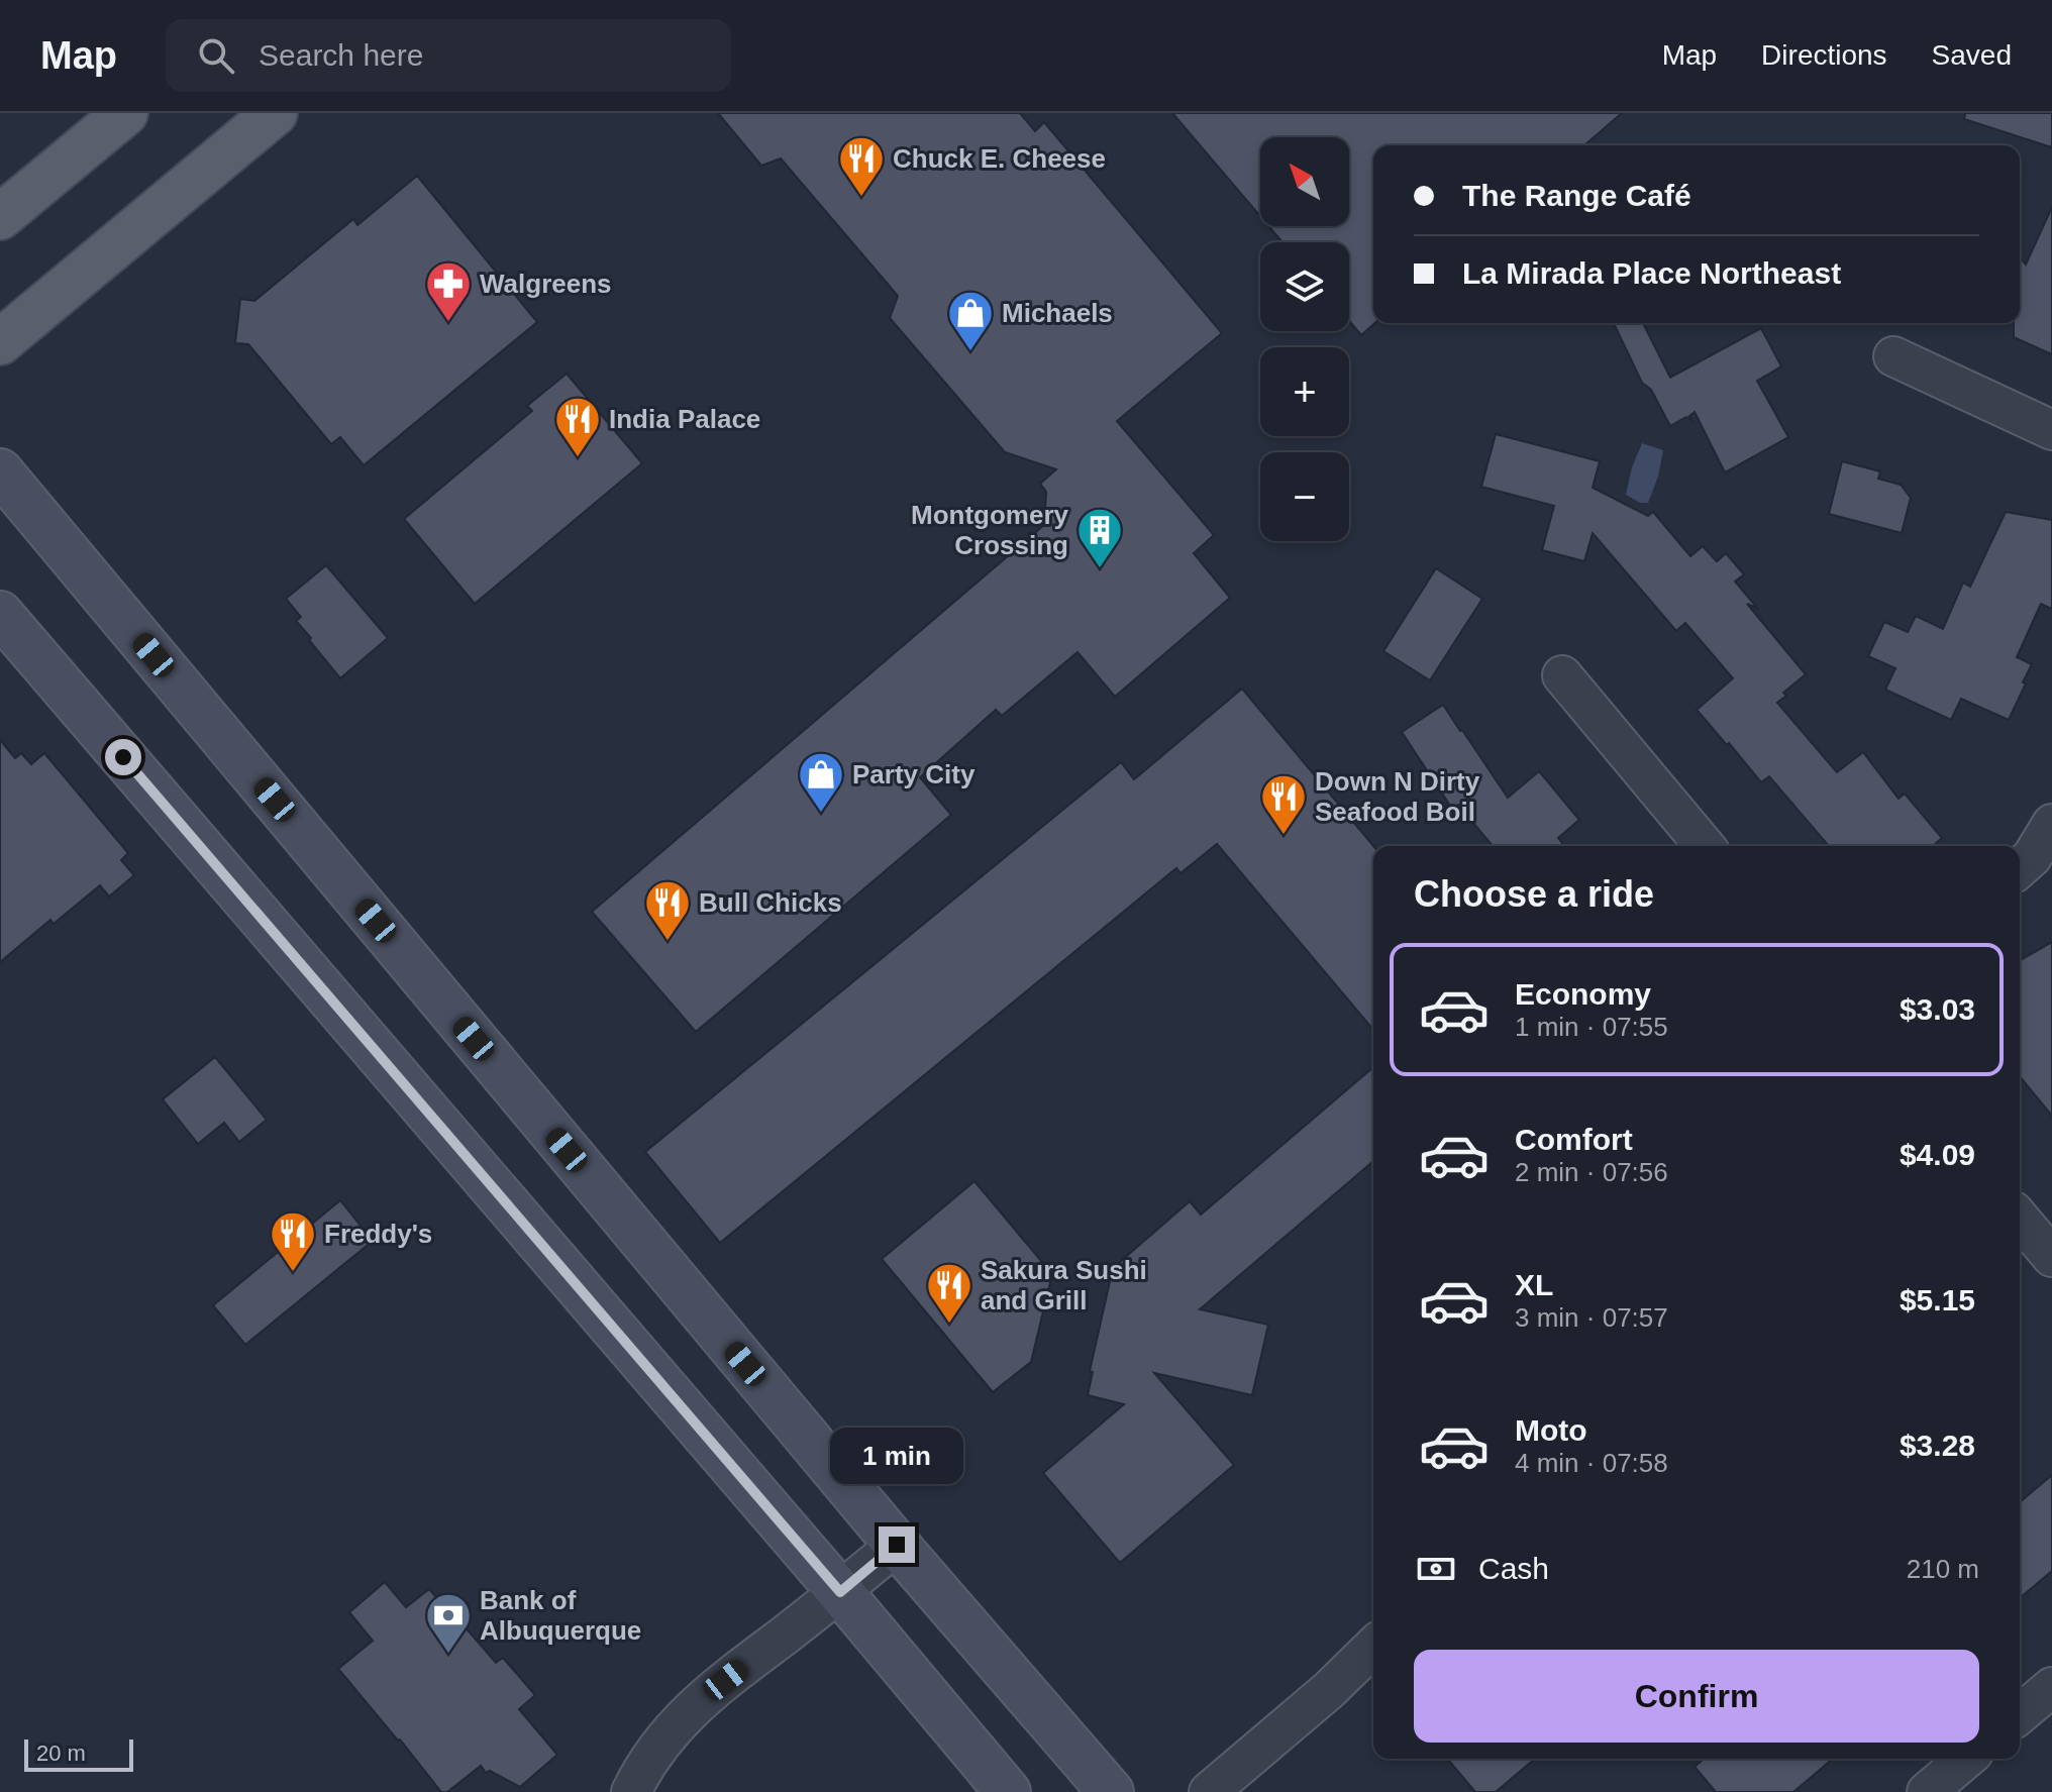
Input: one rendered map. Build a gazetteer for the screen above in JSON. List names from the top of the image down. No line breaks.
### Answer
{"places":{"restaurant":["Chuck E. Cheese","India Palace","Down N Dirty Seafood Boil","Bull Chicks","Freddy's","Sakura Sushi and Grill"],"pharmacy":["Walgreens"],"shop":["Michaels","Party City"],"building":["Montgomery Crossing"],"bank":["Bank of Albuquerque"]},"scale_bar":"20 m","north":"top left","page":{"header":"Map","search":"Search here","nav":["Map","Directions","Saved"],"map_buttons":["+","−"],"banner":["The Range Café","La Mirada Place Northeast"],"heading":"Choose a ride","list":[{"name":"Economy","note":"1 min · 07:55","value":"$3.03"},{"name":"Comfort","note":"2 min · 07:56","value":"$4.09"},{"name":"XL","note":"3 min · 07:57","value":"$5.15"},{"name":"Moto","note":"4 min · 07:58","value":"$3.28"}],"bubble":"1 min","pay":["Cash","210 m"],"buttons":"Confirm","scale":"20 m"}}
